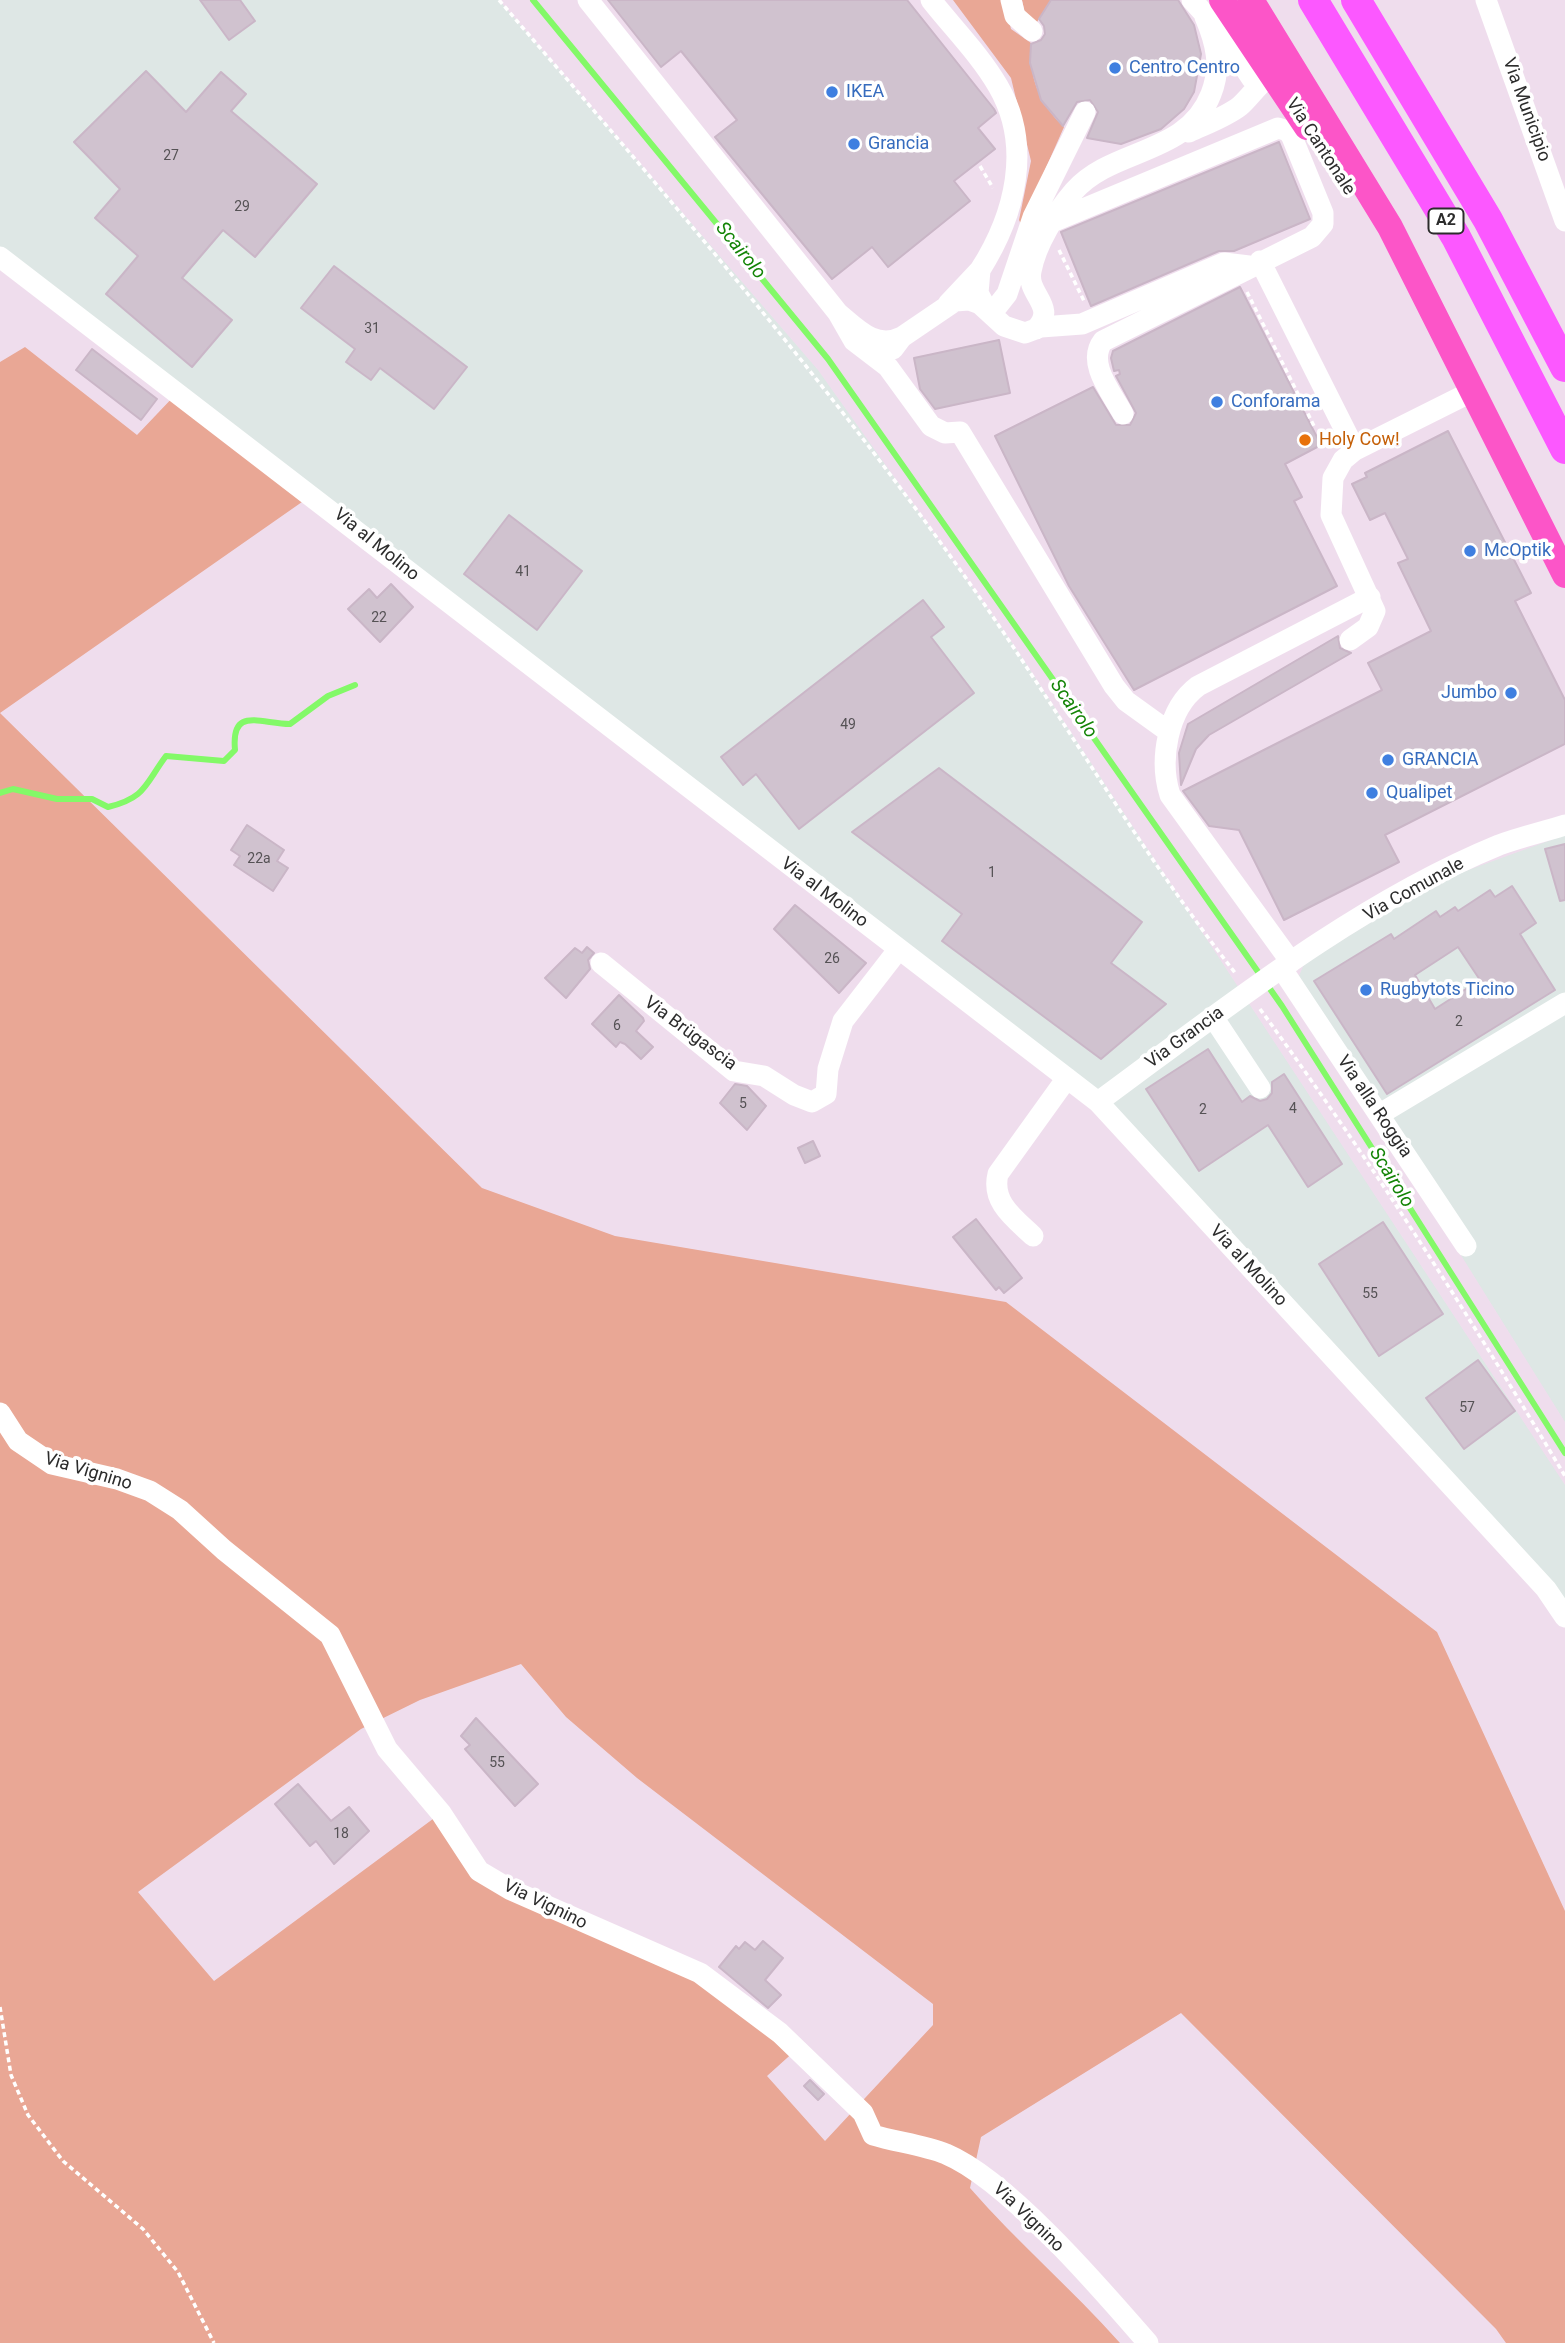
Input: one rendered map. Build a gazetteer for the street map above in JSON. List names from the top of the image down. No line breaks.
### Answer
{"streets":{"highway":["A2"],"main road":["Via Cantonale"],"street":["Via Municipio","Via al Molino","Via Comunale","Via Brügascia","Via Grancia","Via alla Roggia","Via Vignino"]},"crossings":[["Via al Molino","Via Brügascia"],["Via al Molino","Via Grancia"],["Via Comunale","Via Grancia"],["Via Comunale","Via alla Roggia"],["Via Grancia","Via alla Roggia"]],"water":["Scairolo"],"places":["Centro Centro","IKEA","Grancia","Conforama","Holy Cow!","McOptik","Jumbo","GRANCIA","Qualipet","Rugbytots Ticino"],"house_numbers":["27","29","31","41","22","49","22a","1","26","2","6","5","4","2","55","57","55","18"]}
